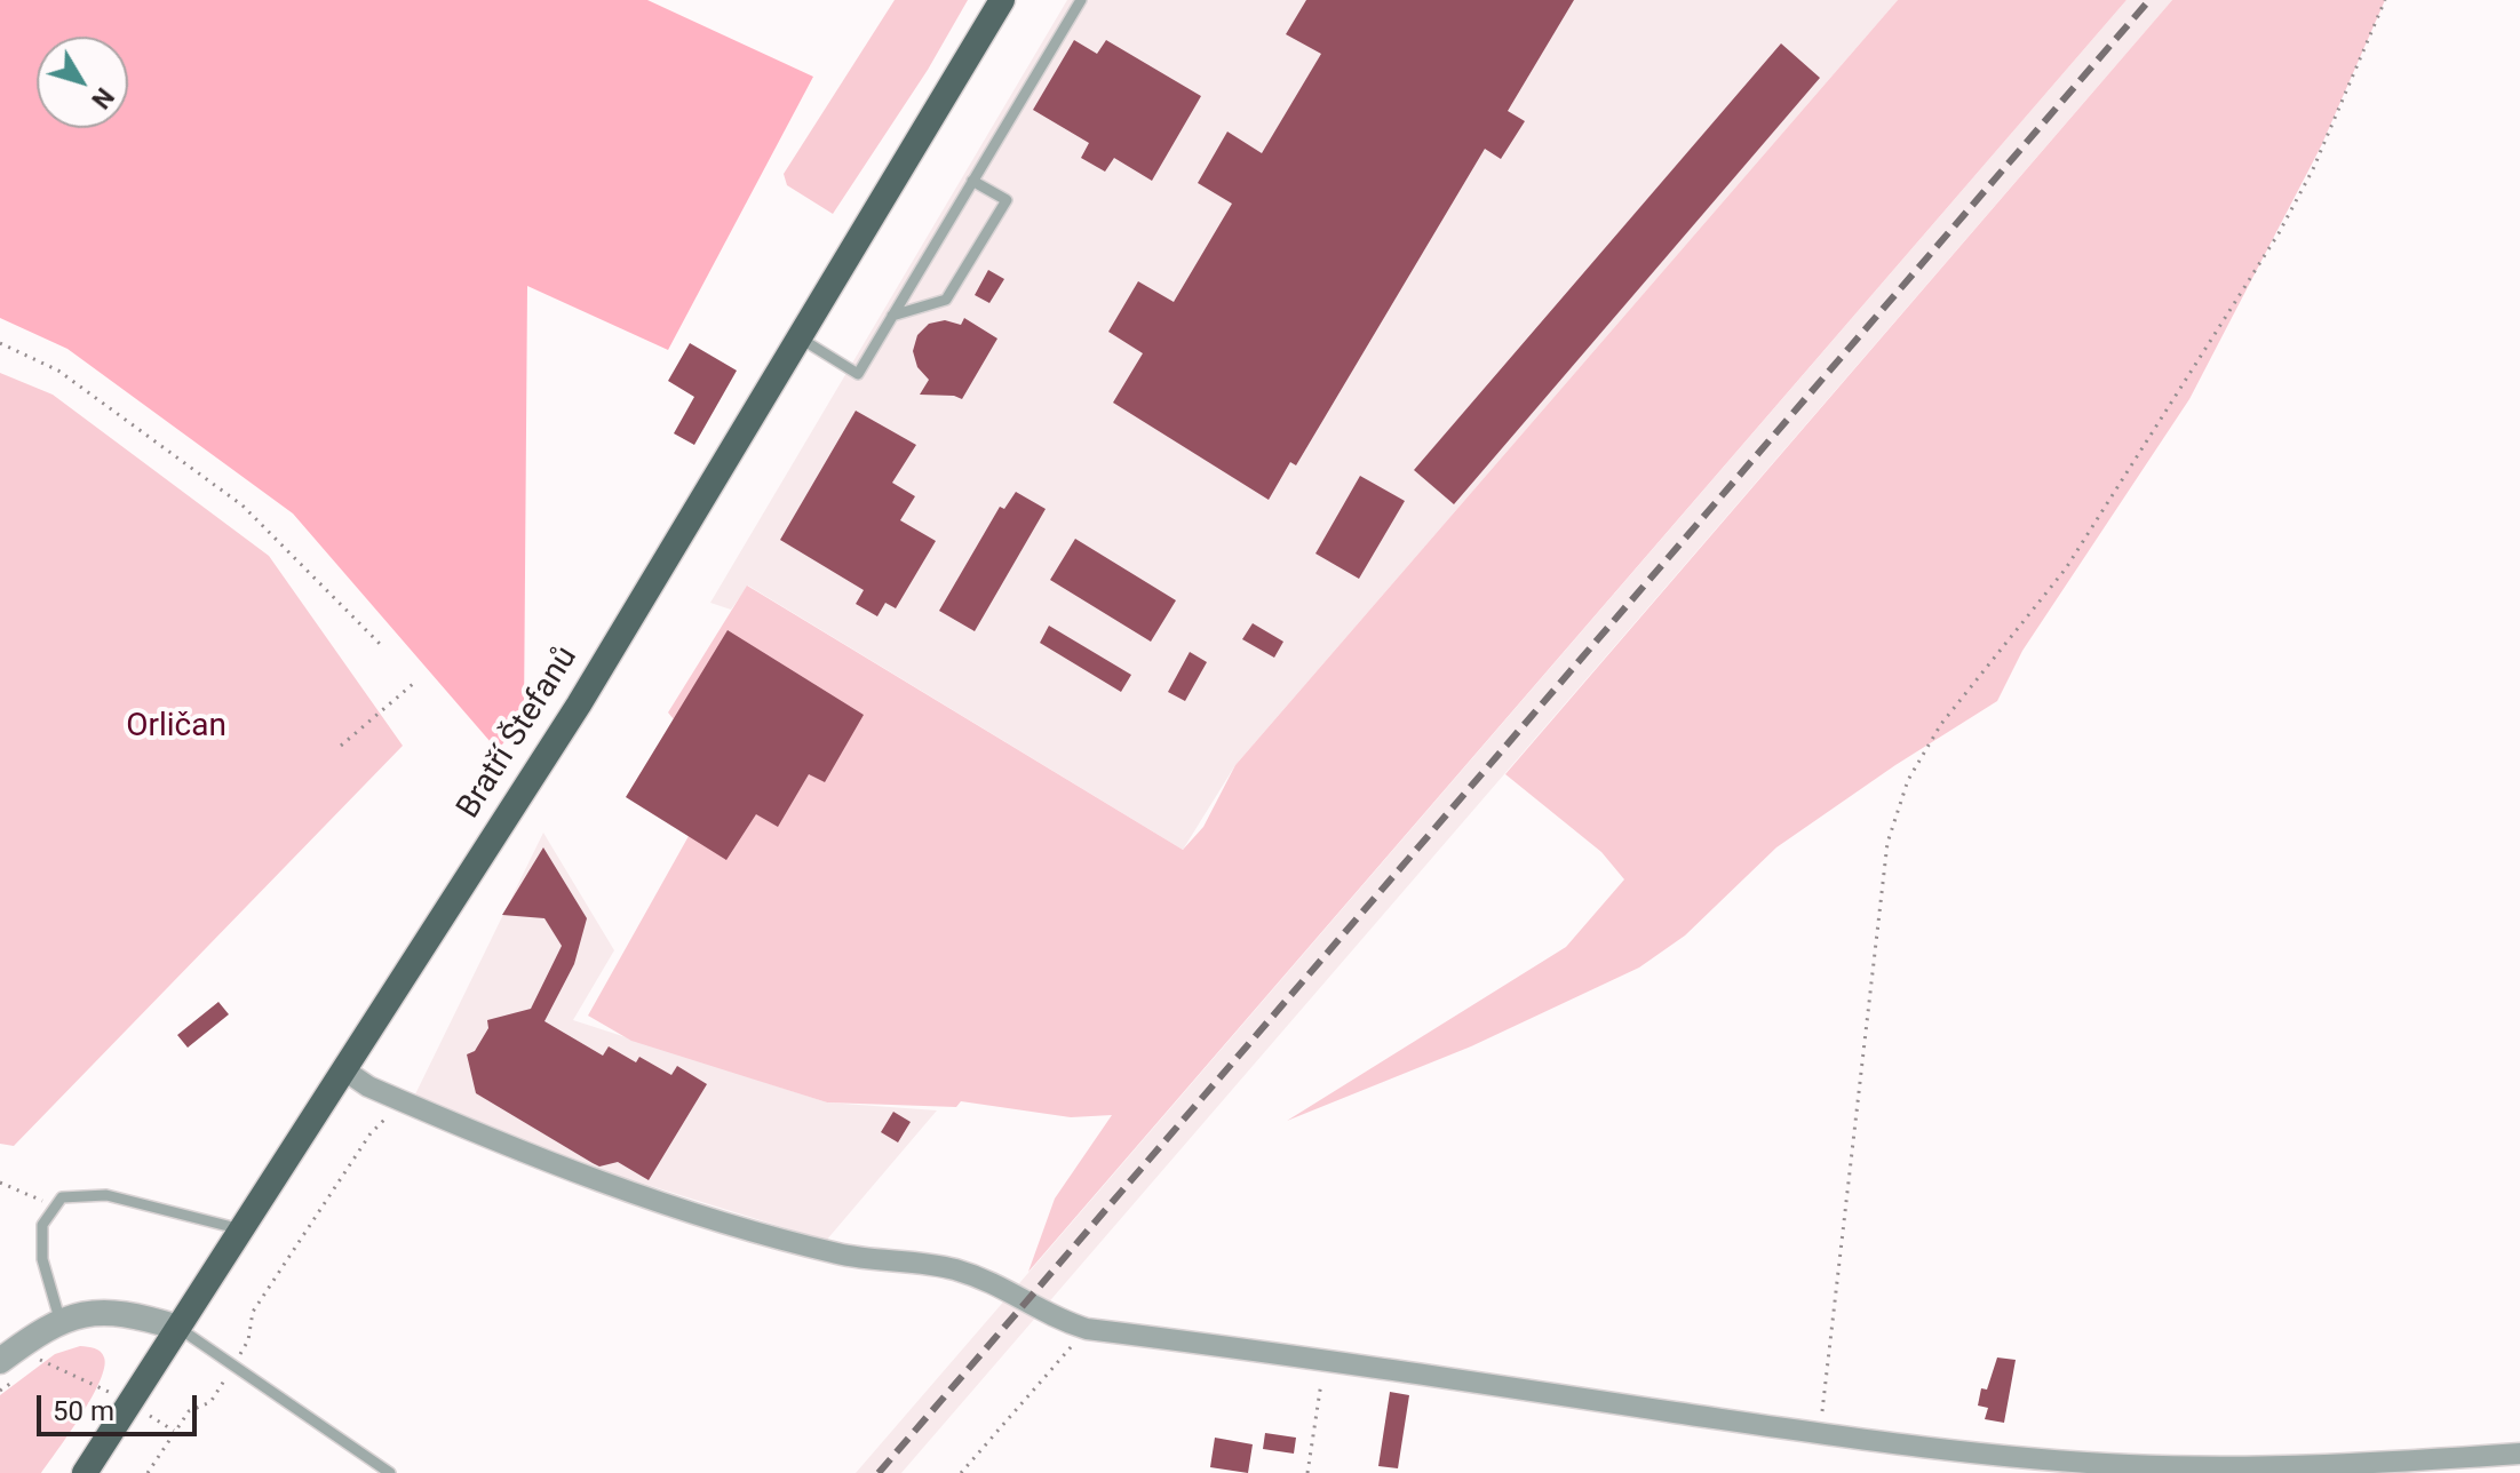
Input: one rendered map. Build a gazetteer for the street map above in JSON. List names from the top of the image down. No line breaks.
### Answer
{"streets":{"main road":["Bratří Štefanů"]},"parks":["Orličan"],"scale_bar":"50 m","north":"bottom right"}
